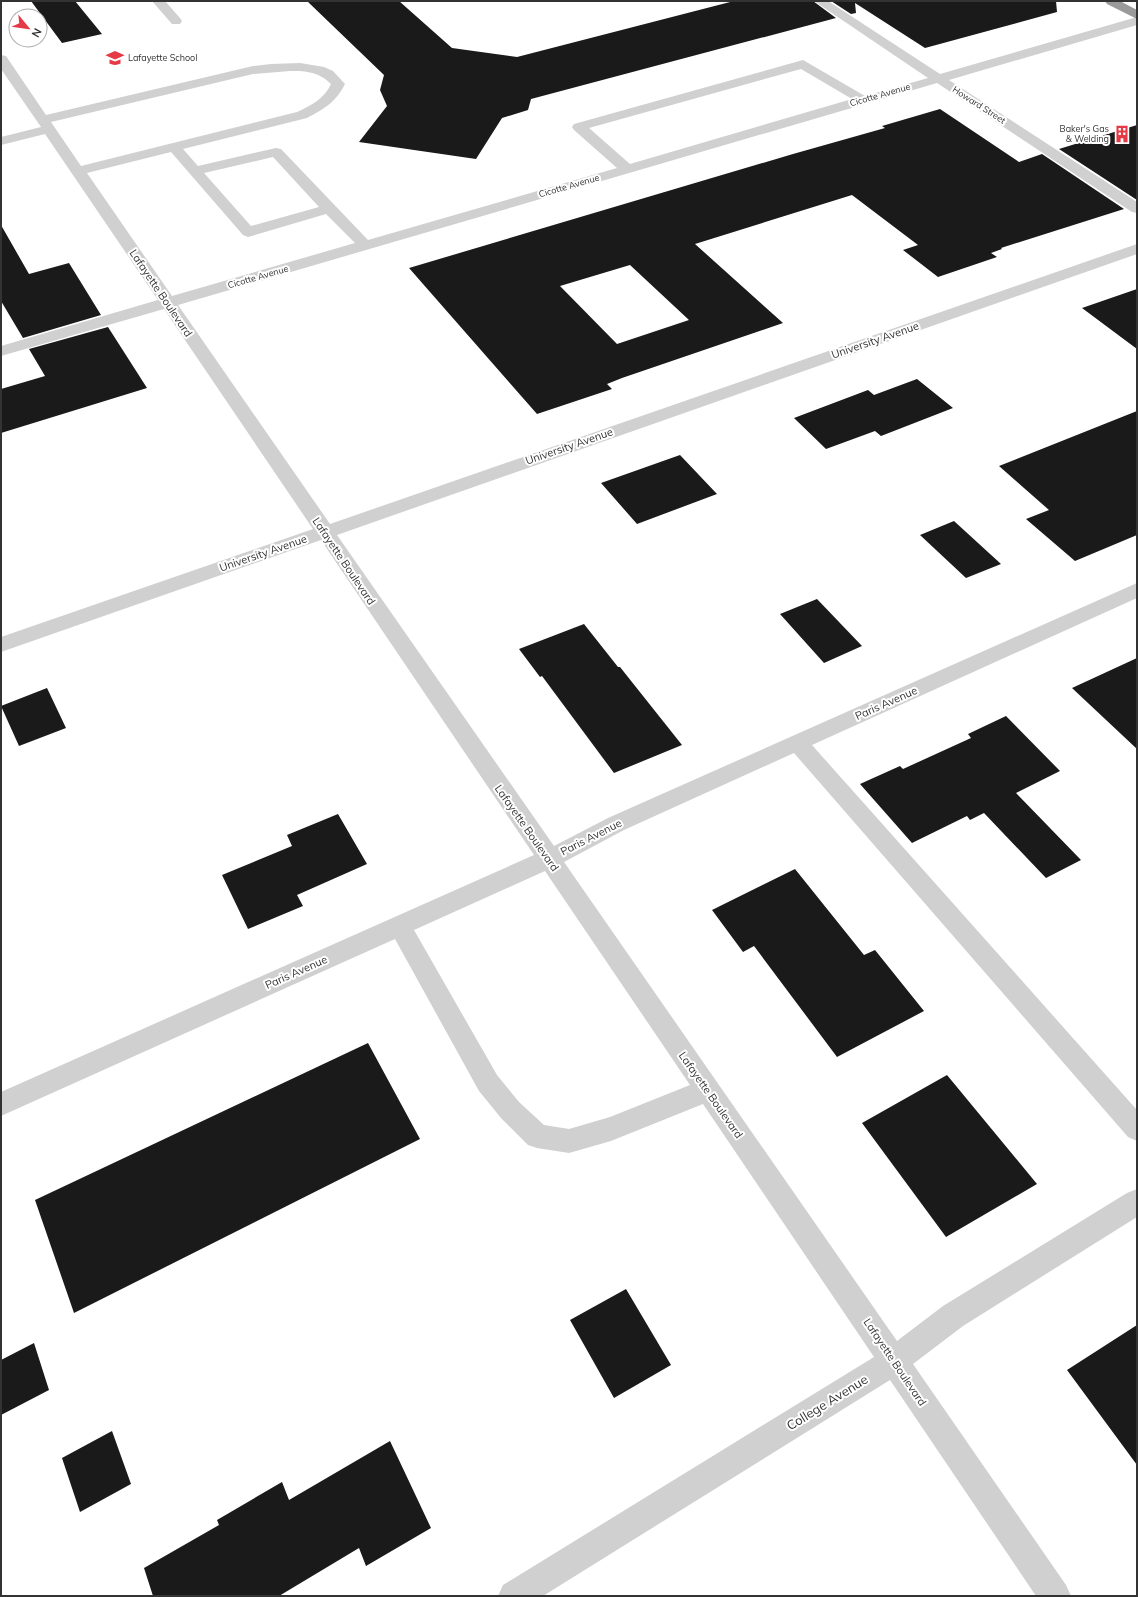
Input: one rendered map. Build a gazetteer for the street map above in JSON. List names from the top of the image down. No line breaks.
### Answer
{"streets":{"street":["Cicotte Avenue","Howard Street","Lafayette Boulevard","University Avenue","Paris Avenue","College Avenue"]},"crossings":[["Cicotte Avenue","Howard Street"],["Cicotte Avenue","Lafayette Boulevard"],["Lafayette Boulevard","University Avenue"],["Lafayette Boulevard","Paris Avenue"],["Lafayette Boulevard","College Avenue"]],"places":{"school or university":["Lafayette School"],"building":["Baker's Gas & Welding"]},"north":"bottom right"}
